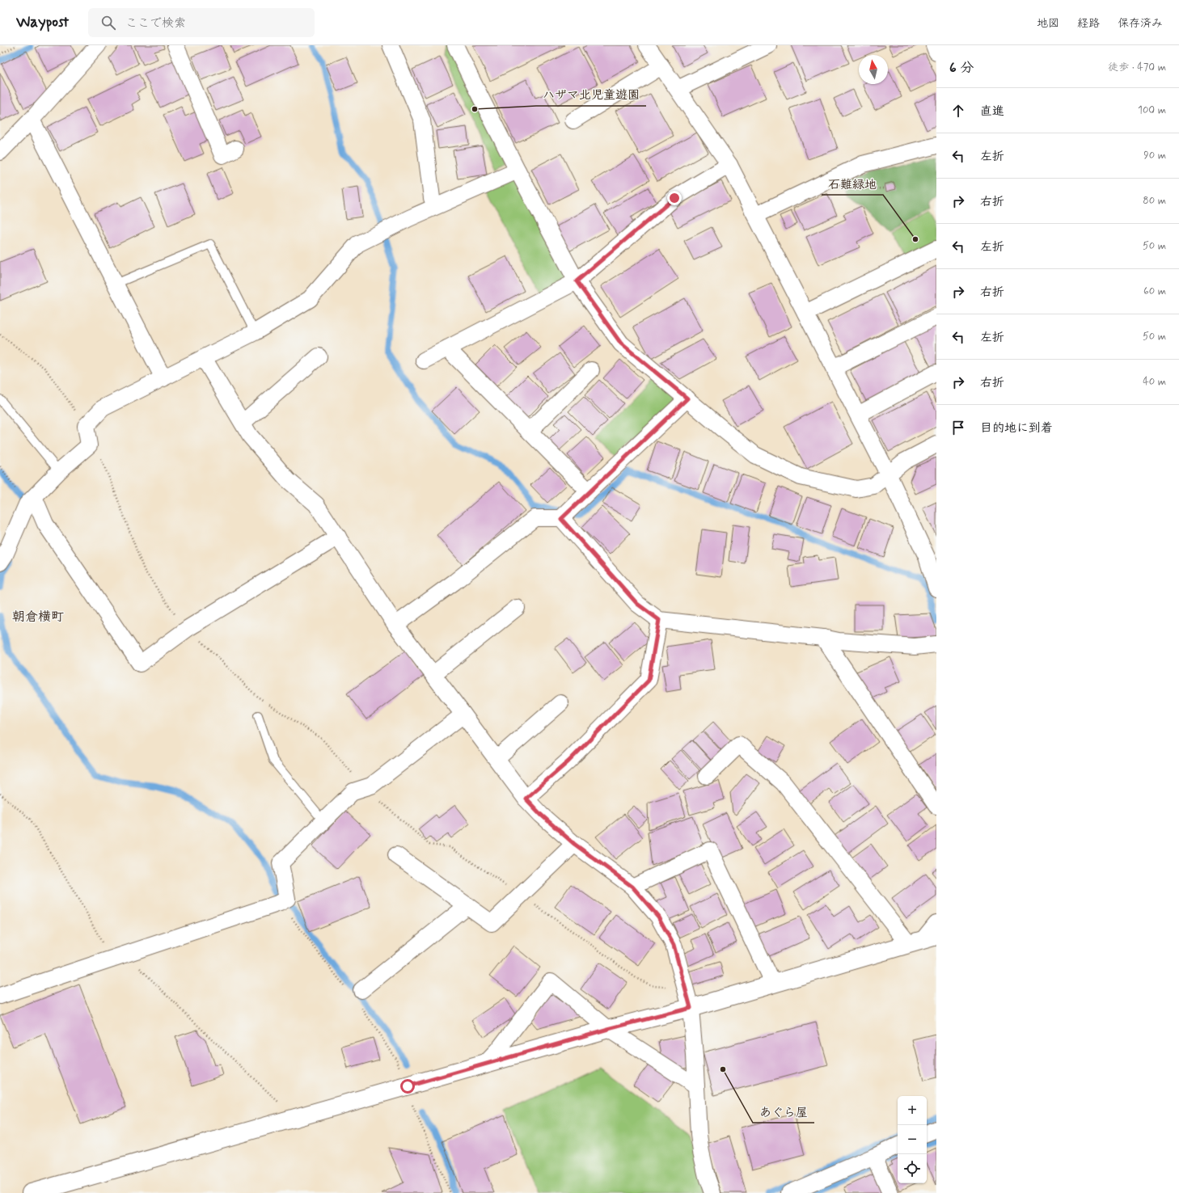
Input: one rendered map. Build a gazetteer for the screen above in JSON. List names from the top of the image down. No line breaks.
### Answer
{"districts":["朝倉横町"],"places":["ハザマ北児童遊園","石難緑地","あぐら屋"],"north":"top","page":{"header":"Waypost","search":"ここで検索","nav":["地図","経路","保存済み"],"heading":["6 分","徒歩 · 470 m"],"list":[["直進","100 m"],["左折","90 m"],["右折","80 m"],["左折","50 m"],["右折","60 m"],["左折","50 m"],["右折","40 m"],"目的地に到着"],"map_buttons":["+","−"]}}
